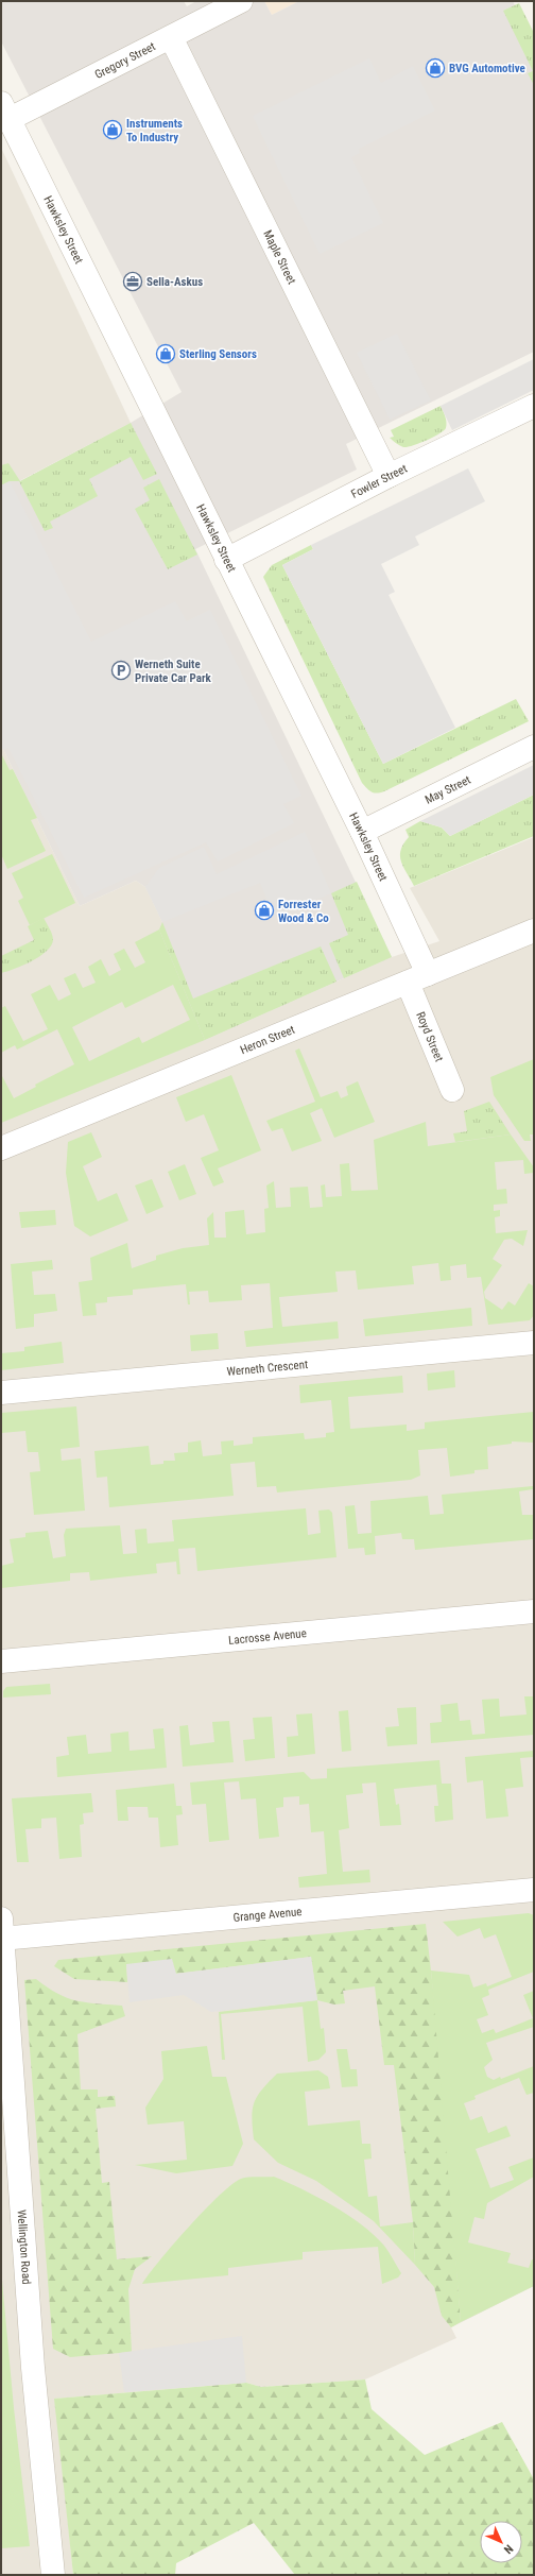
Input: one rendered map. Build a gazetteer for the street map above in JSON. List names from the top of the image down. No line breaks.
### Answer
{"streets":{"street":["Gregory Street","Hawksley Street","Maple Street","Fowler Street","May Street","Royd Street","Heron Street","Werneth Crescent","Lacrosse Avenue","Grange Avenue","Wellington Road"]},"crossings":[["Gregory Street","Hawksley Street"],["Gregory Street","Maple Street"],["Hawksley Street","Fowler Street"],["Hawksley Street","May Street"],["Hawksley Street","Royd Street"],["Hawksley Street","Heron Street"],["Maple Street","Fowler Street"],["Royd Street","Heron Street"],["Grange Avenue","Wellington Road"]],"places":{"shop":["BVG Automotive","Instruments To Industry","Sterling Sensors","Forrester Wood & Co"],"office":["Sella-Askus"],"parking":["Werneth Suite Private Car Park"]},"north":"bottom right"}
